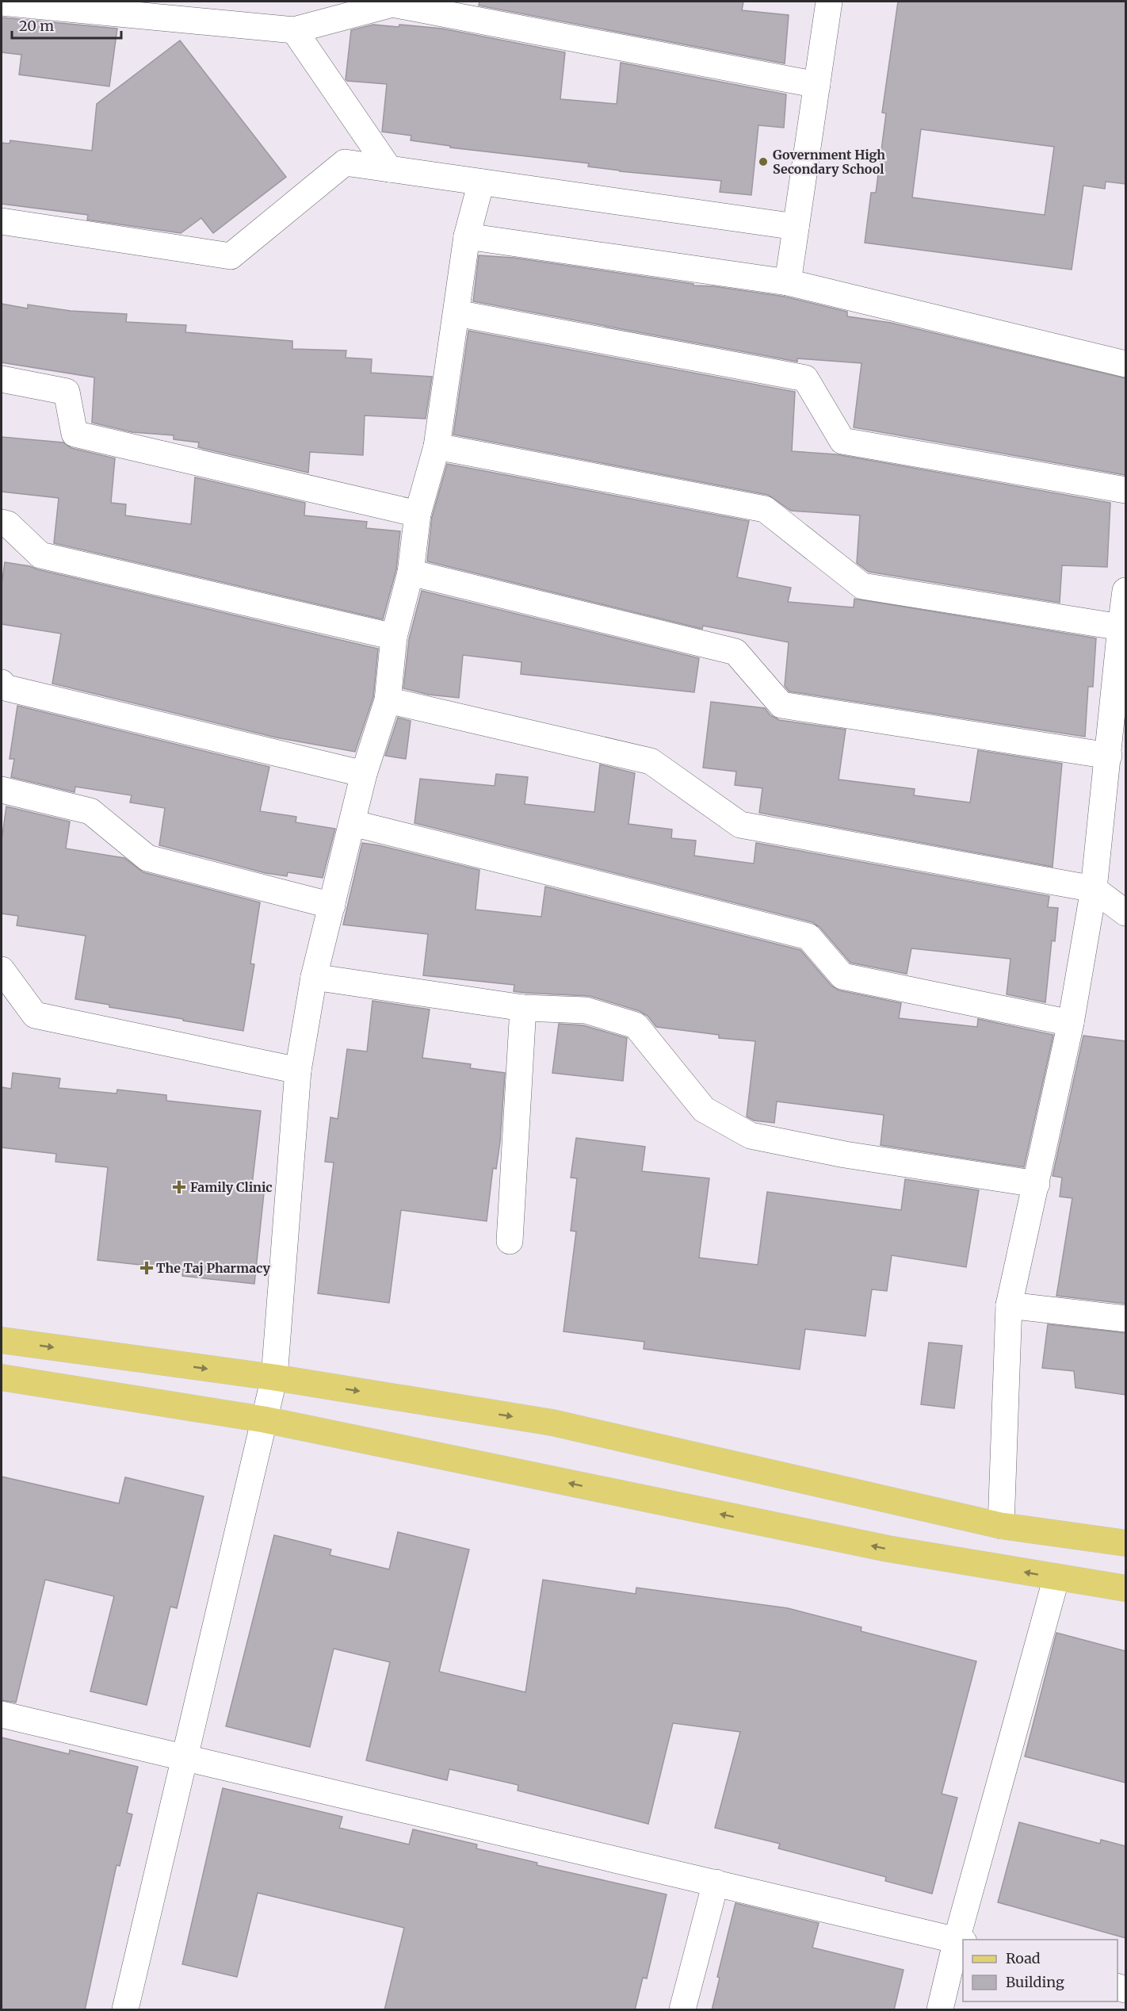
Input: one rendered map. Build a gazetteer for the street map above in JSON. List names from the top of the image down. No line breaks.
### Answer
{"places":{"other":["Government High Secondary School"],"health":["Family Clinic","The Taj Pharmacy"]},"legend":["Road","Building"],"scale_bar":"20 m"}
